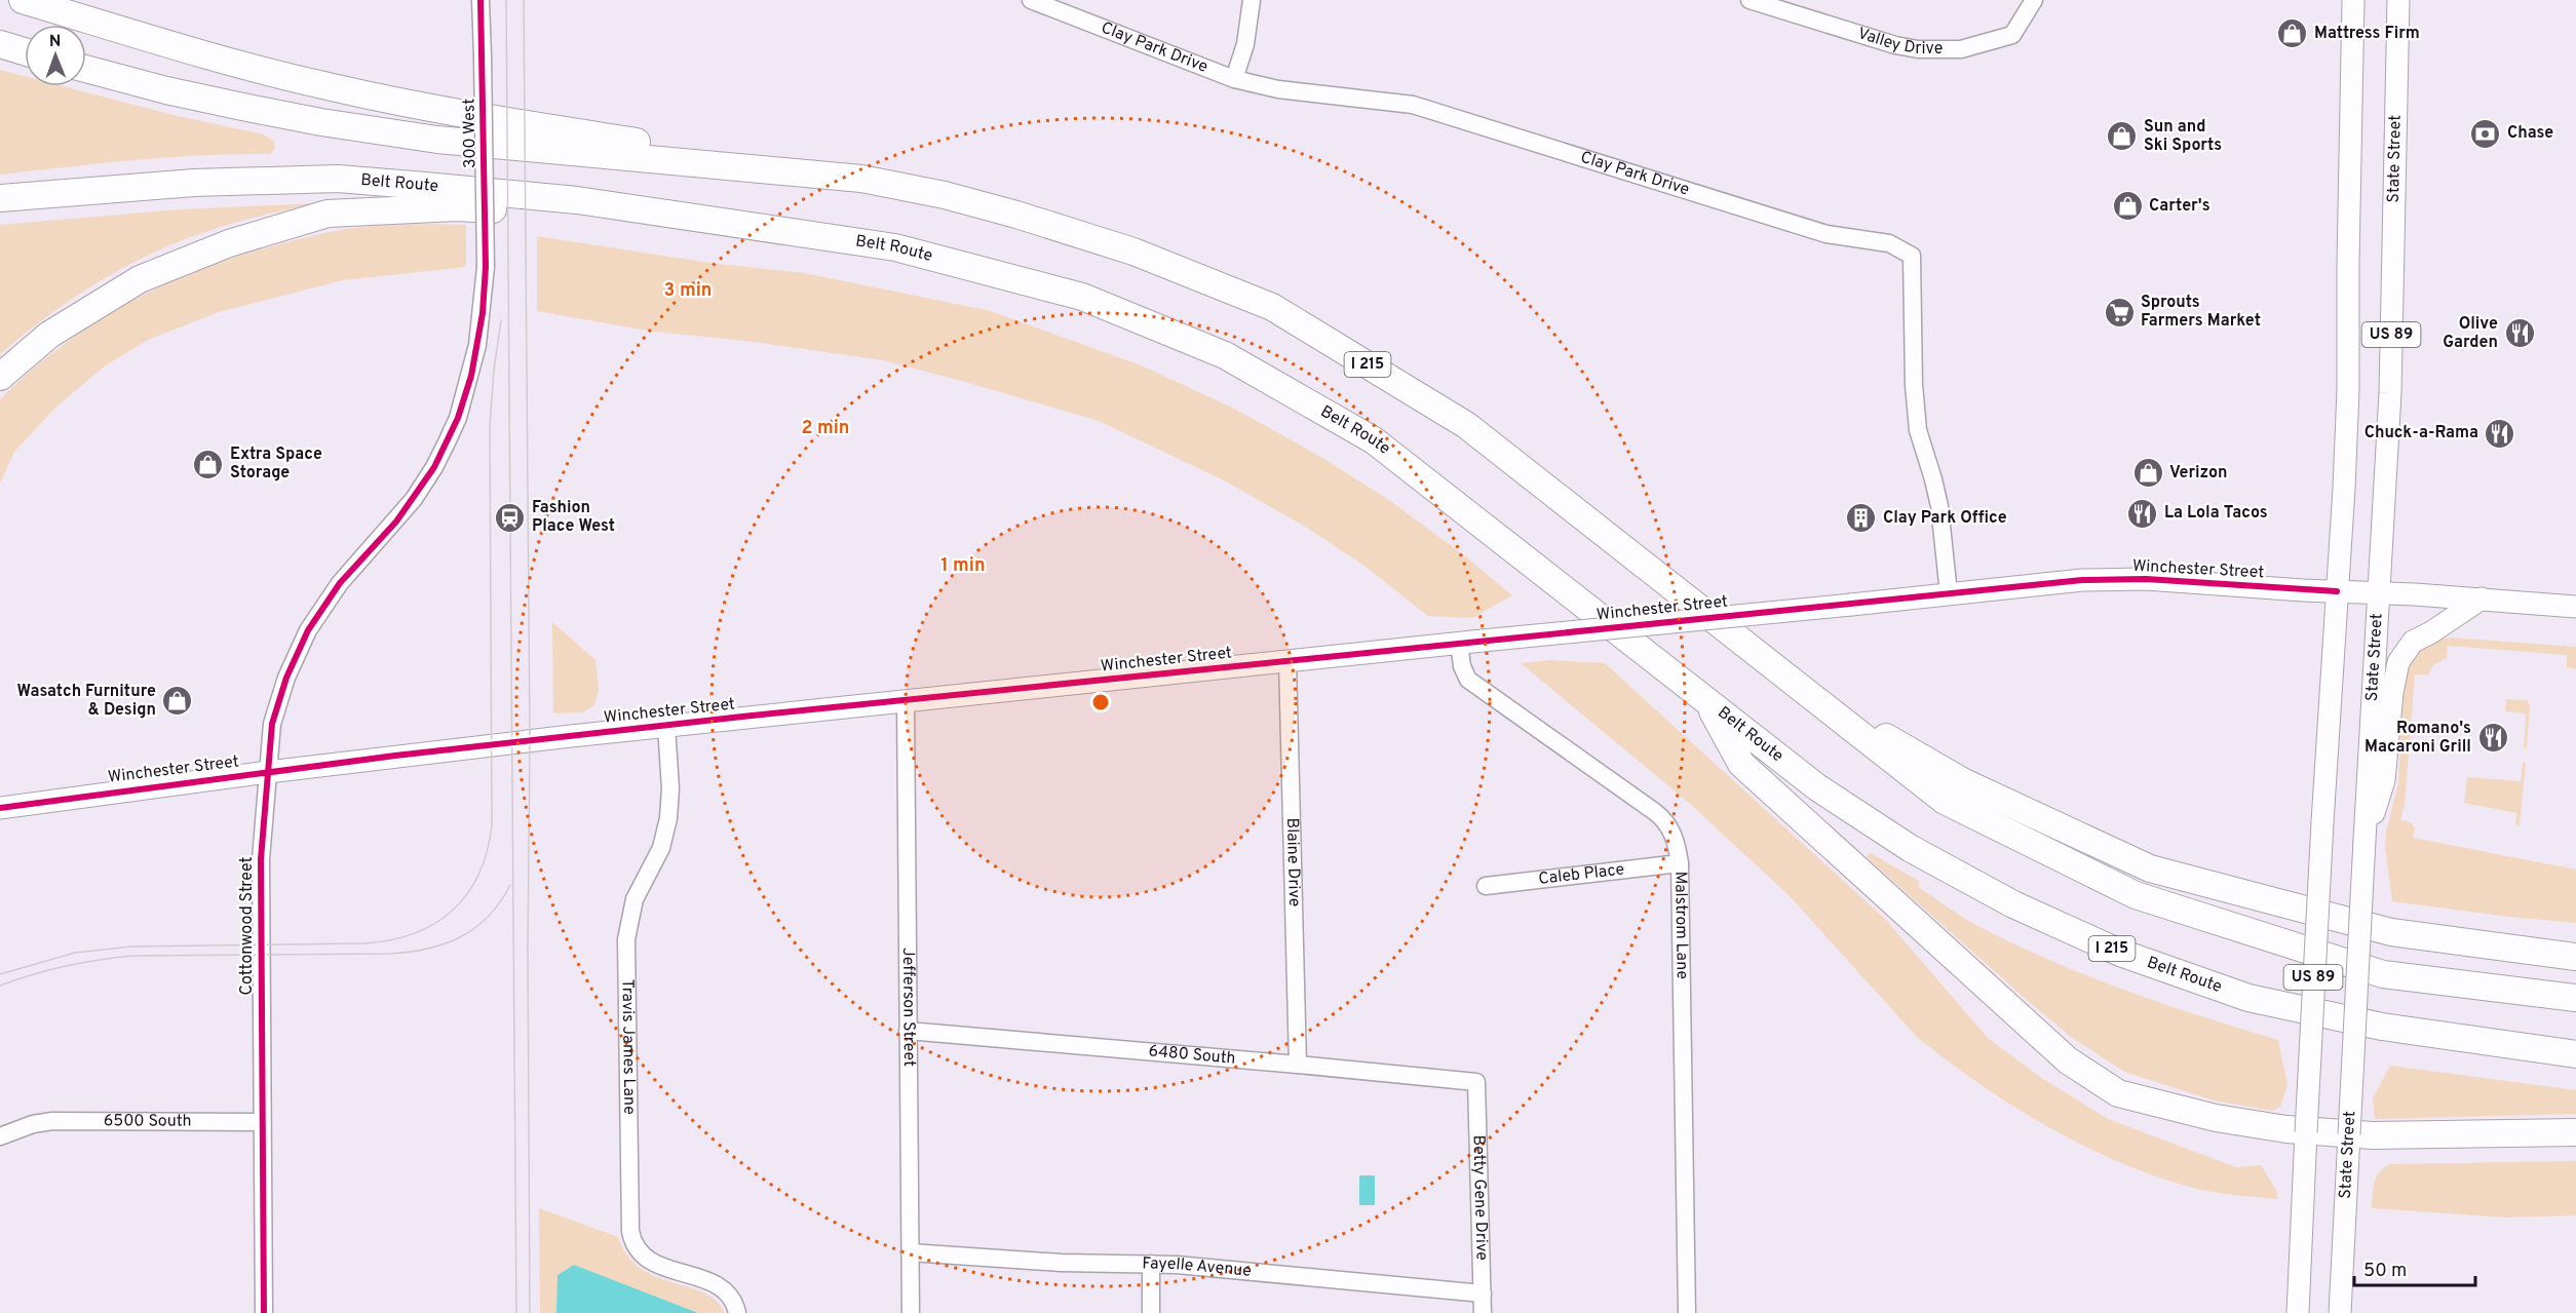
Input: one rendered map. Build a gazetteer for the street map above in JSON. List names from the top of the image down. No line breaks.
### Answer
{"streets":{"highway":["Belt Route","I 215"],"main road":["State Street","US 89","Winchester Street"],"street":["Valley Drive","Clay Park Drive","300 West","Blaine Drive","Caleb Place","Malstrom Lane","Cottonwood Street","Jefferson Street","Travis James Lane","6480 South","6500 South","Betty Gene Drive","Fayelle Avenue"]},"crossings":[["Clay Park Drive","Winchester Street"],["300 West","Cottonwood Street"],["State Street","Winchester Street"],["US 89","Winchester Street"],["Winchester Street","Blaine Drive"],["Winchester Street","Malstrom Lane"],["Winchester Street","Cottonwood Street"],["Winchester Street","Jefferson Street"],["Winchester Street","Travis James Lane"],["Blaine Drive","6480 South"],["Caleb Place","Malstrom Lane"],["Cottonwood Street","6500 South"],["Jefferson Street","6480 South"],["Jefferson Street","Fayelle Avenue"],["6480 South","Betty Gene Drive"],["Betty Gene Drive","Fayelle Avenue"]],"places":{"shop":["Mattress Firm","Sun and Ski Sports","Carter's","Extra Space Storage","Verizon","Wasatch Furniture & Design"],"bank":["Chase"],"supermarket":["Sprouts Farmers Market"],"restaurant":["Olive Garden","Chuck-a-Rama","La Lola Tacos","Romano's Macaroni Grill"],"station":["Fashion Place West"],"building":["Clay Park Office"]},"scale_bar":"50 m","north":"top","rings":["3 min","2 min","1 min"]}
